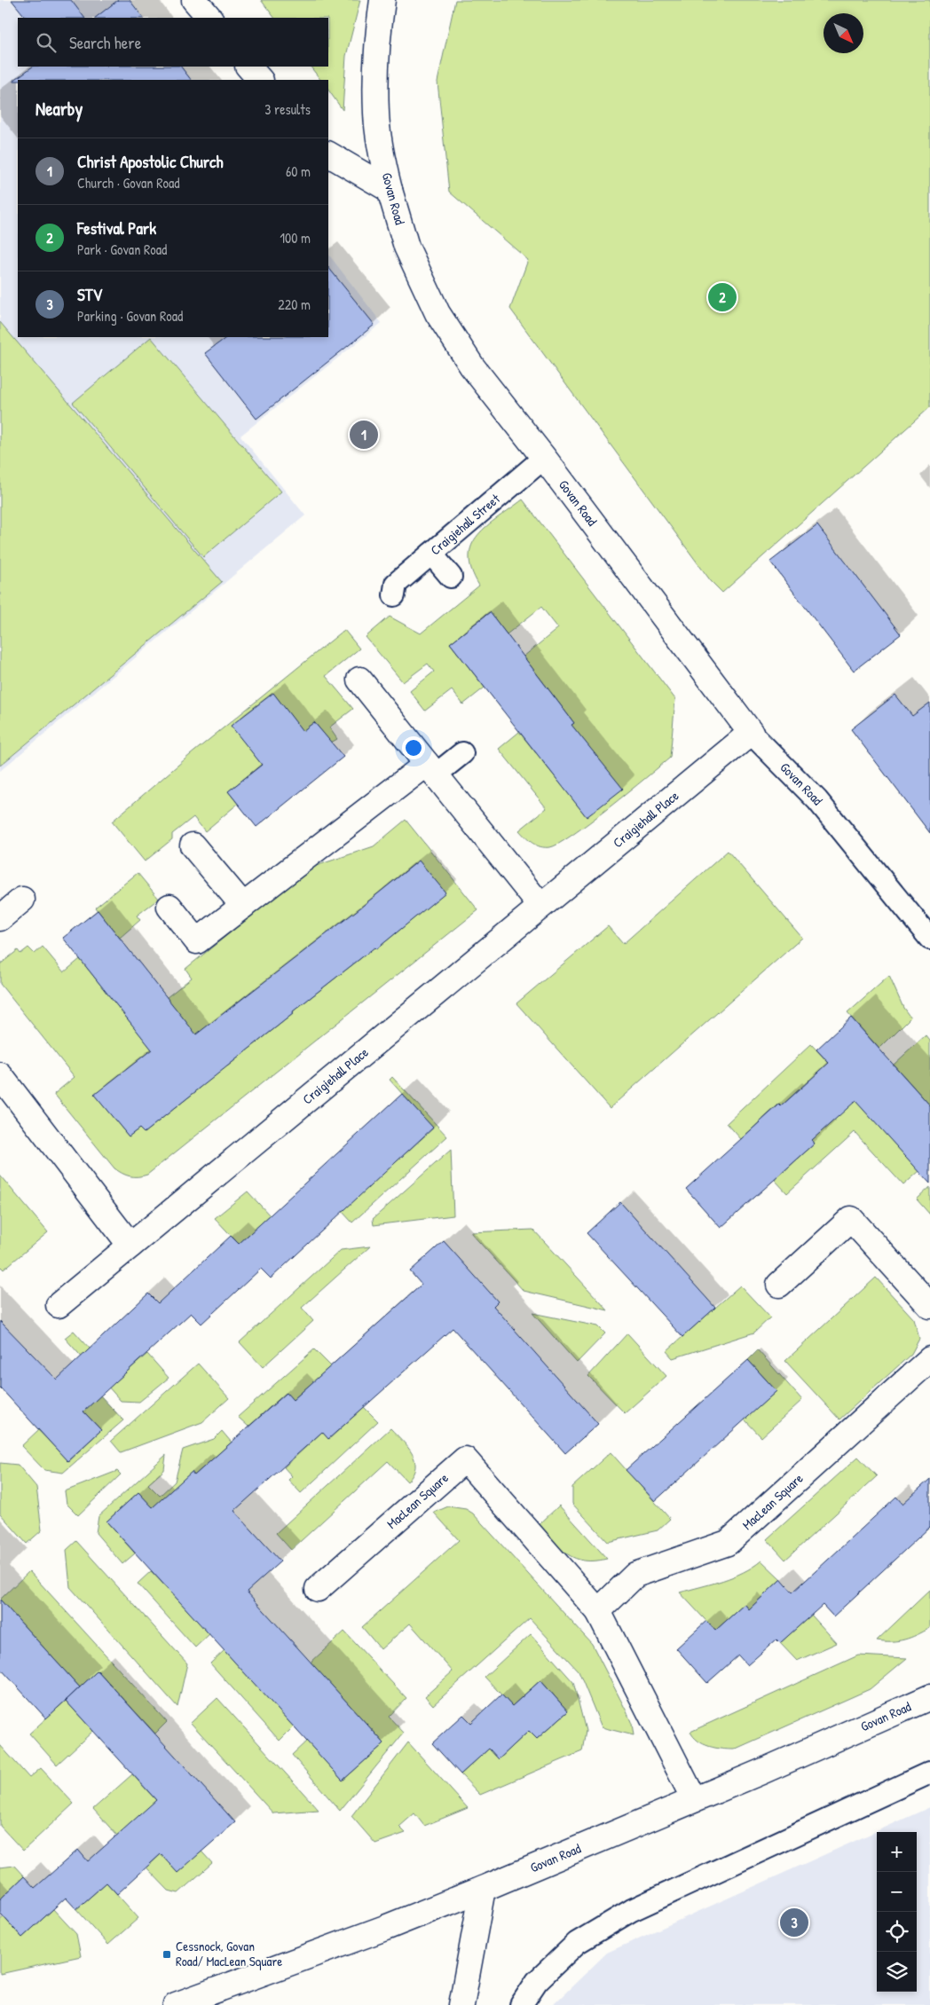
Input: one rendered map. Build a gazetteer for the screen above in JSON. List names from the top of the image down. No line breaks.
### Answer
{"streets":{"street":["Govan Road","Craigiehall Place","MacLean Square"],"lane":["Craigiehall Street"]},"crossings":[["Govan Road","Craigiehall Street"],["Govan Road","Craigiehall Place"],["Govan Road","MacLean Square"]],"places":{"transit":["Cessnock, Govan Road/ MacLean Square"]},"north":"bottom right","page":{"search":"Search here","heading":["Nearby","3 results"],"list":[{"mark":"1","name":"Christ Apostolic Church","note":"Church · Govan Road","value":"60 m"},{"mark":"2","name":"Festival Park","note":"Park · Govan Road","value":"100 m"},{"mark":"3","name":"STV","note":"Parking · Govan Road","value":"220 m"}],"pins":["2","1","3"],"map_buttons":["+","−"]}}
